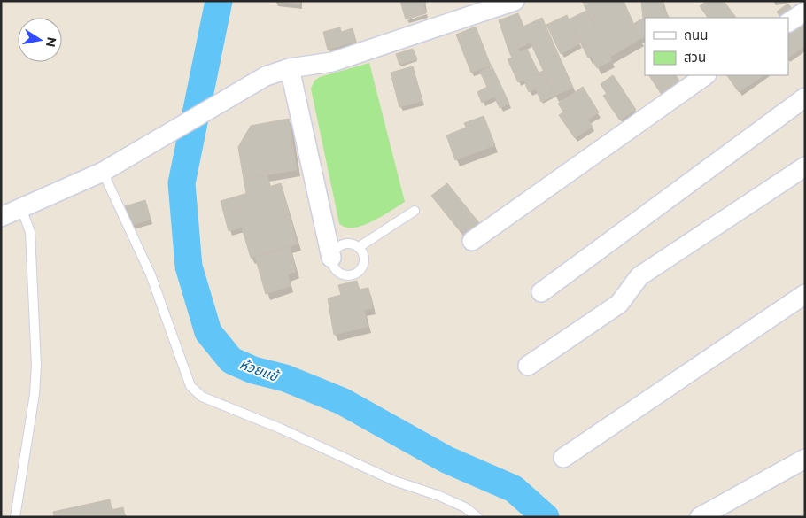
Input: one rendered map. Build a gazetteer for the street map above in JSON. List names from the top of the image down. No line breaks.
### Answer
{"water":["ห้วยแข้"],"legend":["ถนน","สวน"],"north":"right"}
